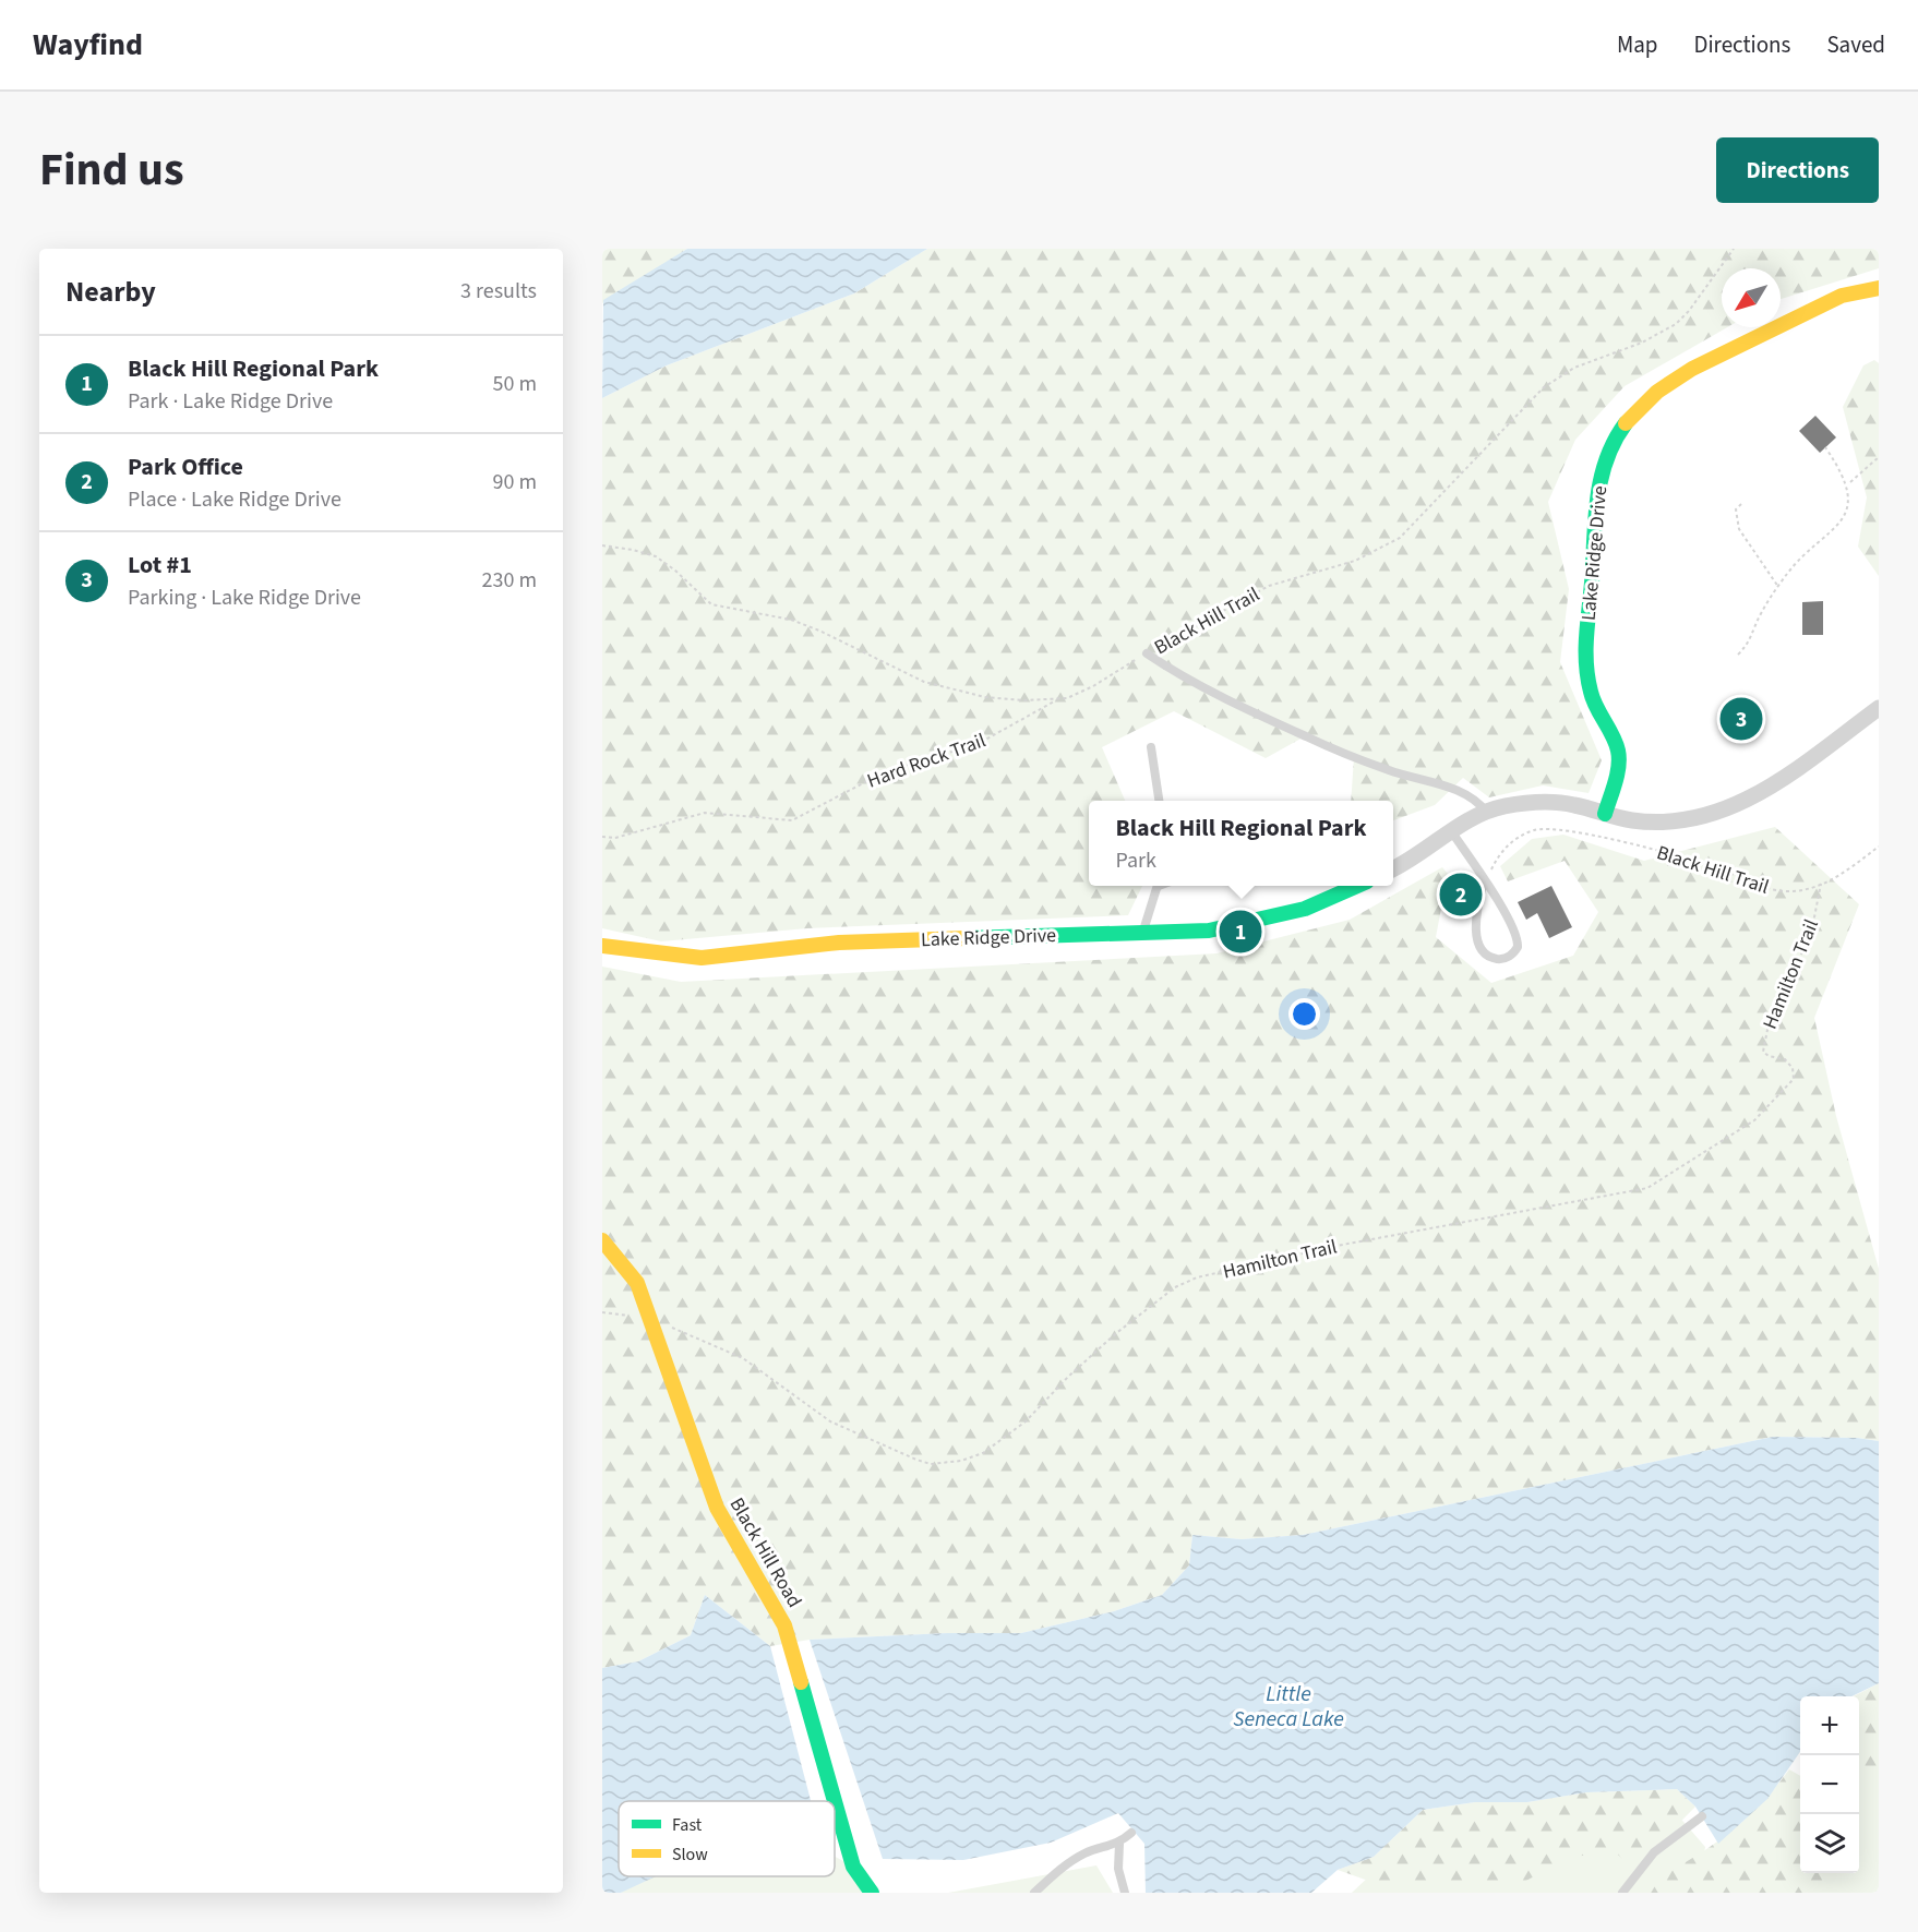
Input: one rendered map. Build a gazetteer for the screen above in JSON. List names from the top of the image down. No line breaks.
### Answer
{"streets":{"street":["Lake Ridge Drive","Black Hill Road"],"path":["Black Hill Trail","Hard Rock Trail","Hamilton Trail"]},"crossings":[["Black Hill Trail","Hard Rock Trail"],["Black Hill Trail","Hamilton Trail"],["Hamilton Trail","Black Hill Road"]],"water":["Little Seneca Lake"],"legend":["Fast","Slow"],"north":"bottom left","page":{"header":"Wayfind","nav":["Map","Directions","Saved"],"title":"Find us","buttons":"Directions","heading":["Nearby","3 results"],"list":[{"mark":"1","name":"Black Hill Regional Park","note":"Park · Lake Ridge Drive","value":"50 m"},{"mark":"2","name":"Park Office","note":"Place · Lake Ridge Drive","value":"90 m"},{"mark":"3","name":"Lot #1","note":"Parking · Lake Ridge Drive","value":"230 m"}],"pins":["3","2","1"],"popup":["Black Hill Regional Park","Park"],"map_buttons":["+","−"]}}
